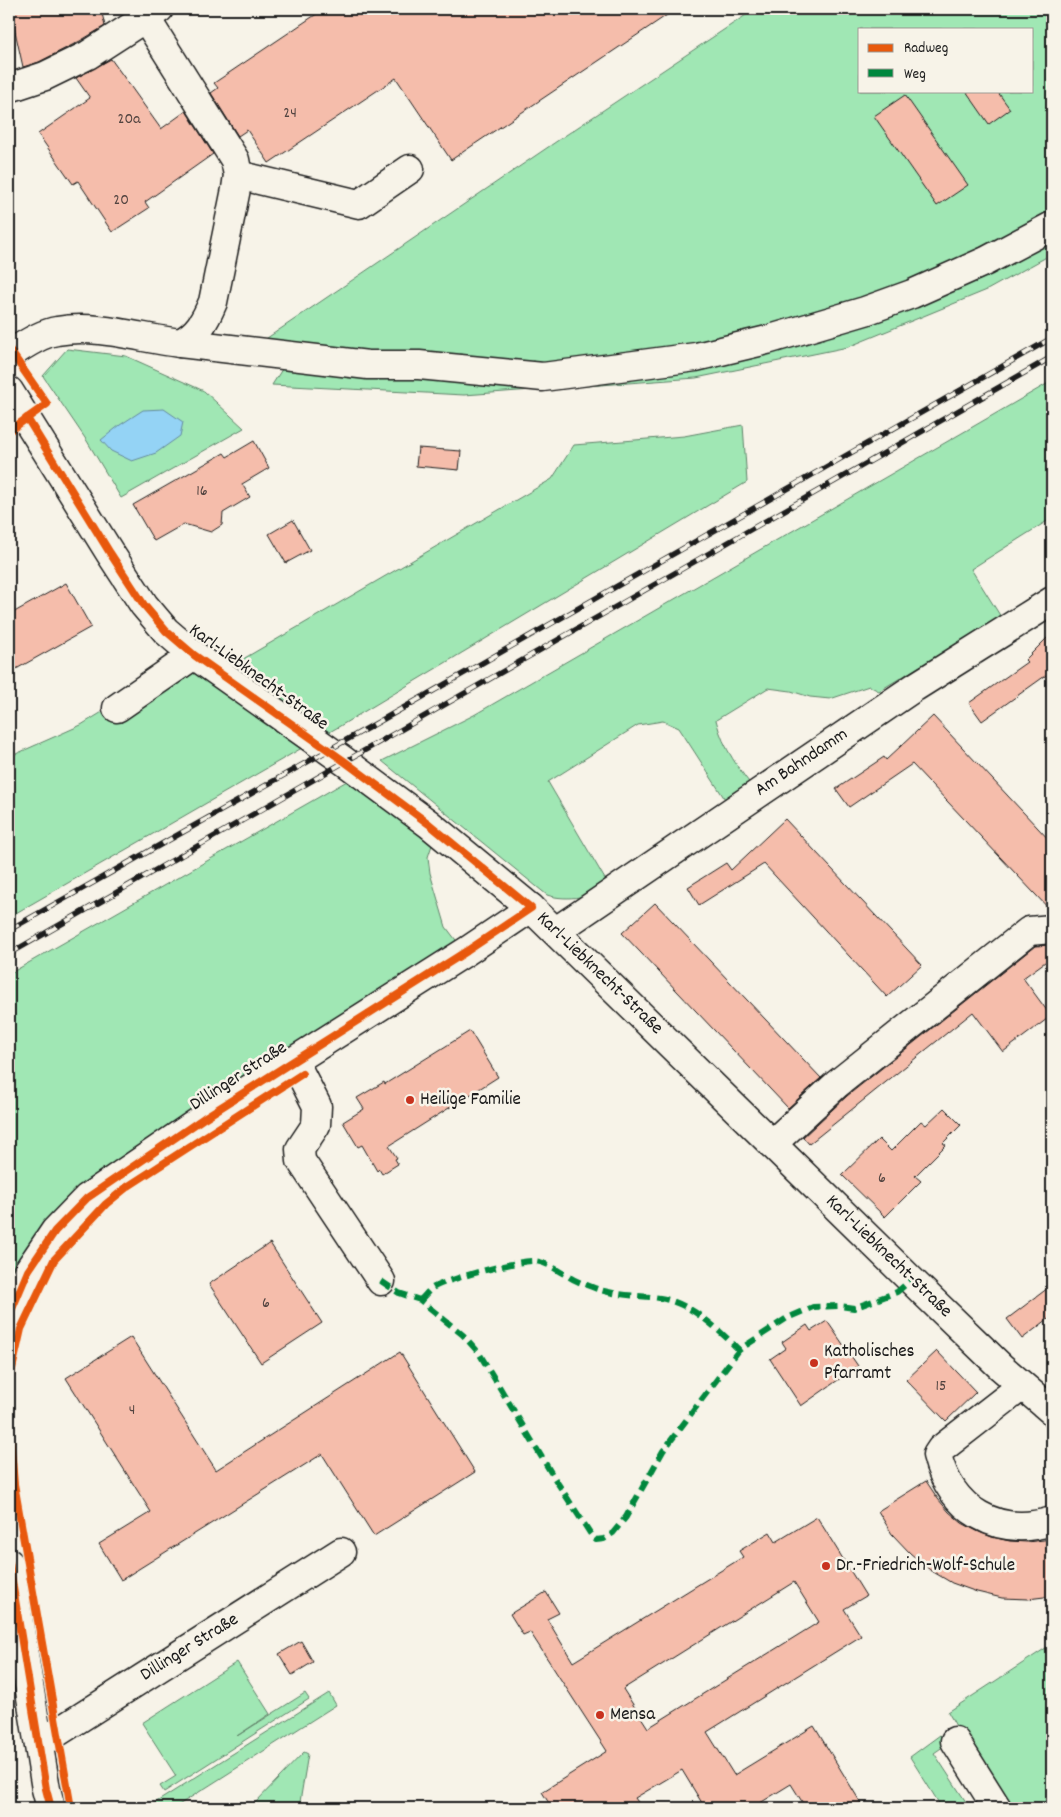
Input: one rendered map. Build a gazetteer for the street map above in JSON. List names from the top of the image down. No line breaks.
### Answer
{"streets":{"street":["Karl-Liebknecht-Straße","Am Bahndamm","Dillinger Straße"]},"crossings":[["Karl-Liebknecht-Straße","Am Bahndamm"],["Karl-Liebknecht-Straße","Dillinger Straße"]],"places":["Heilige Familie","Katholisches Pfarramt","Dr.-Friedrich-Wolf-Schule","Mensa"],"house_numbers":["24","20a","20","16","6","6","15","4"],"legend":["Radweg","Weg"]}
